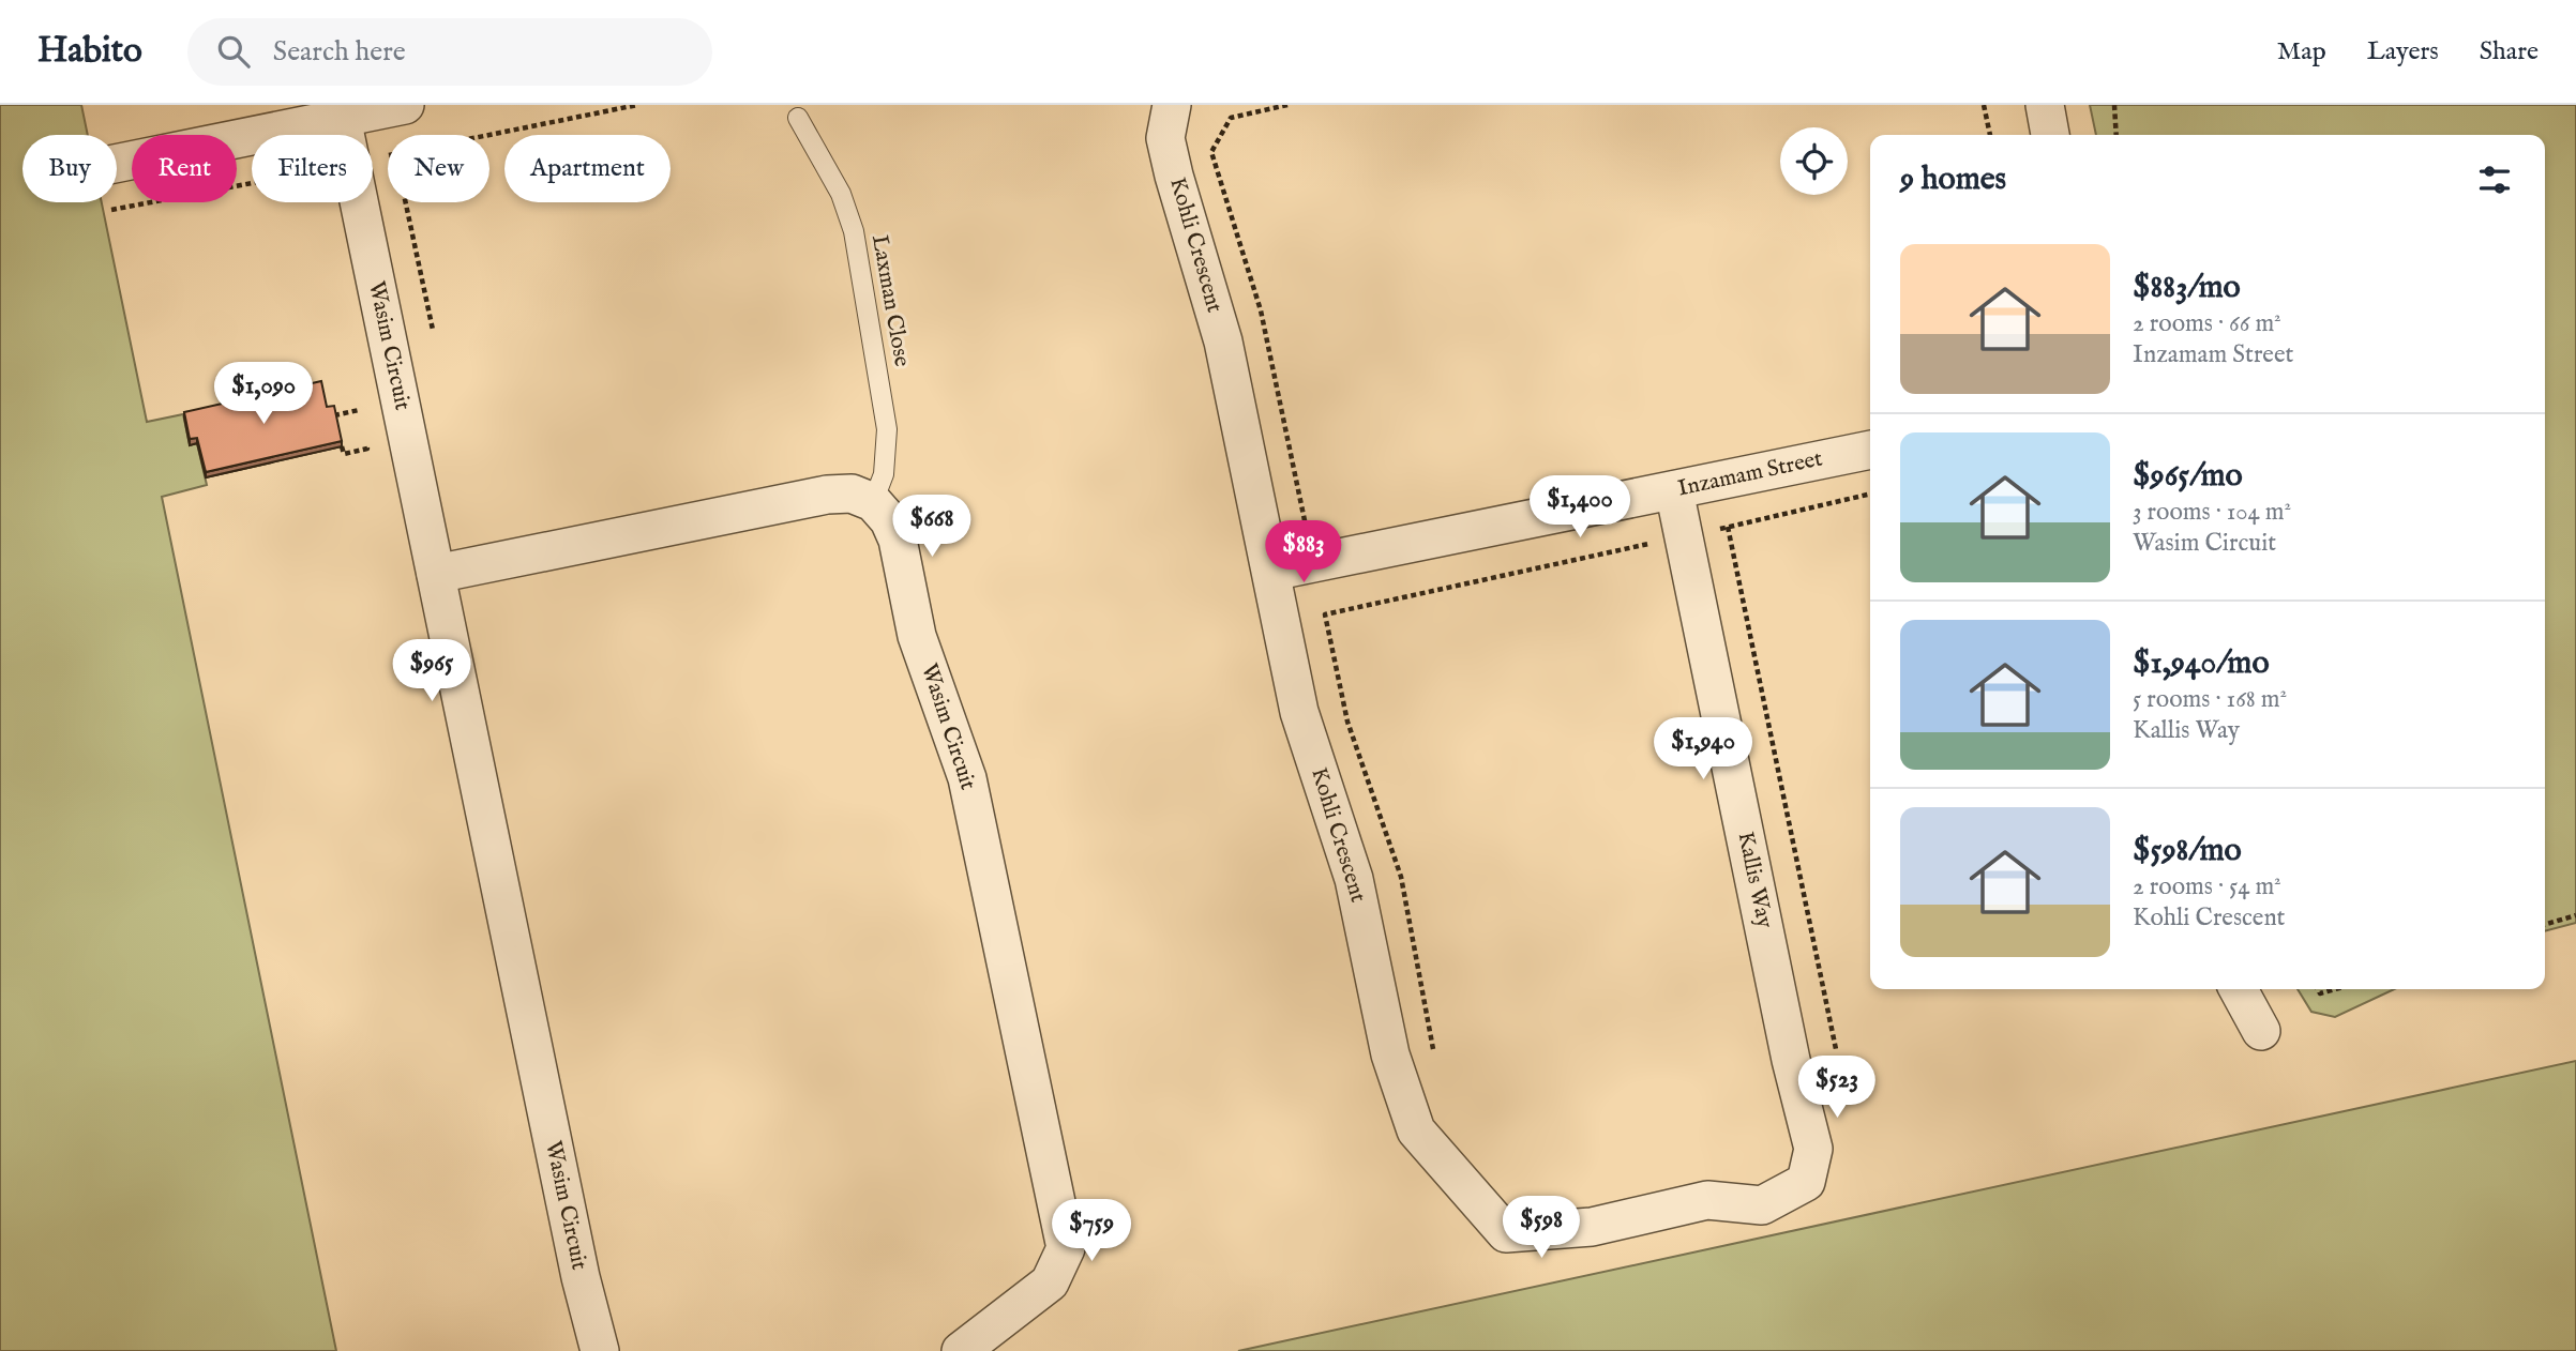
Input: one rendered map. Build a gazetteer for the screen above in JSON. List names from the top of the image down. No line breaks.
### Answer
{"streets":{"street":["Kohli Crescent","Wasim Circuit","Inzamam Street","Kallis Way"],"lane":["Laxman Close"]},"crossings":[["Kohli Crescent","Inzamam Street"],["Kohli Crescent","Kallis Way"],["Laxman Close","Wasim Circuit"],["Inzamam Street","Kallis Way"]],"page":{"header":"Habito","search":"Search here","nav":["Map","Layers","Share"],"chip":["Buy","Rent","Filters","New","Apartment"],"heading":"9 homes","list":[{"name":"$883/mo","note":"2 rooms · 66 m² · Inzamam Street"},{"name":"$965/mo","note":"3 rooms · 104 m² · Wasim Circuit"},{"name":"$1,940/mo","note":"5 rooms · 168 m² · Kallis Way"},{"name":"$598/mo","note":"2 rooms · 54 m² · Kohli Crescent"}],"price":["$1,090","$1,400","$668","$883","$965","$1,940","$523","$598","$759"]}}
